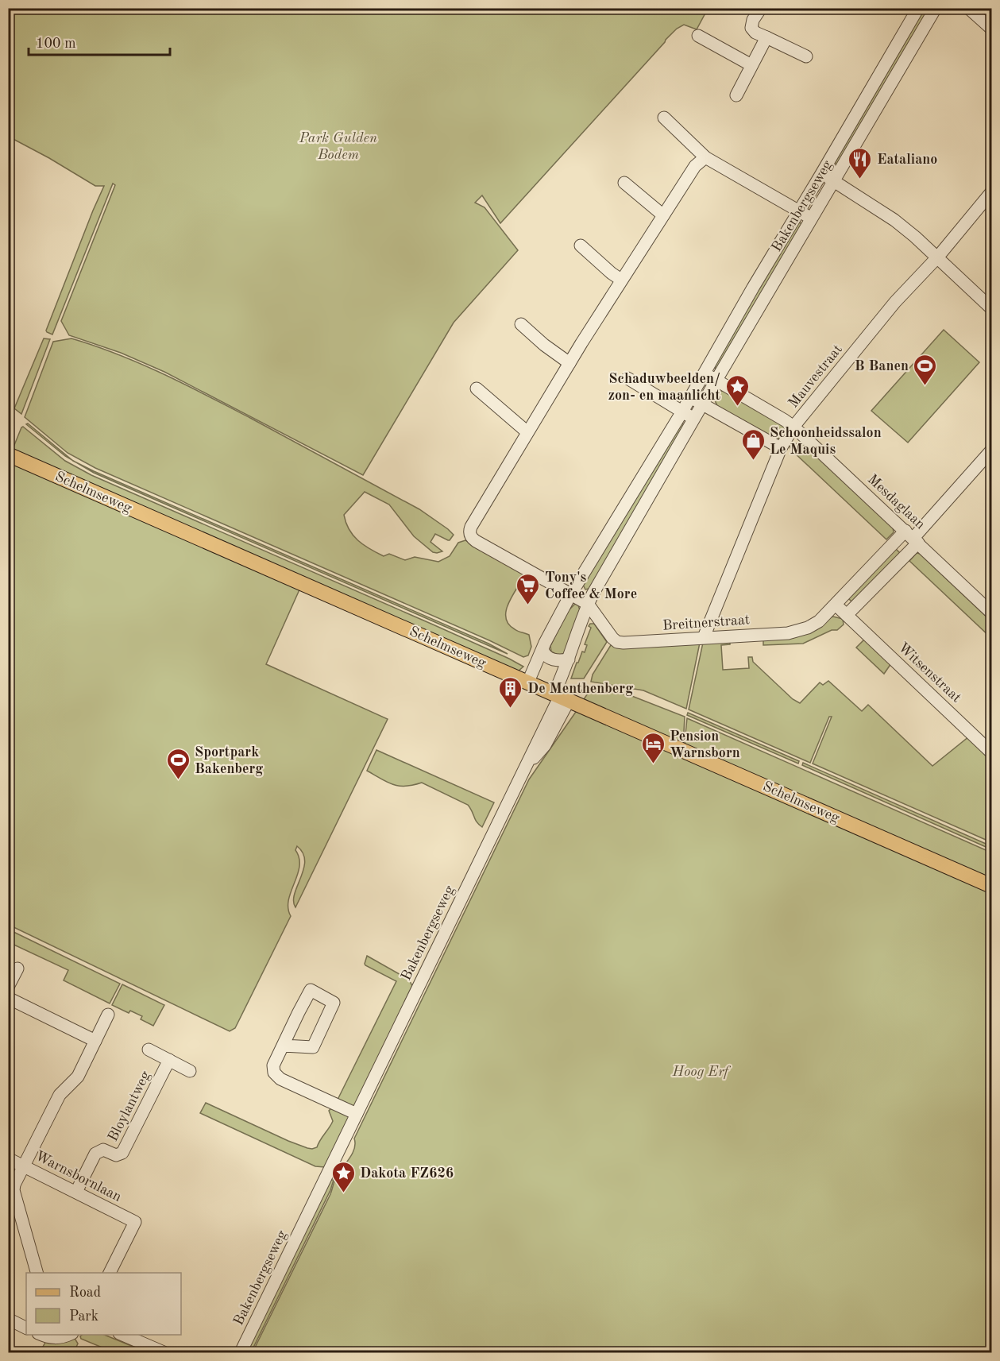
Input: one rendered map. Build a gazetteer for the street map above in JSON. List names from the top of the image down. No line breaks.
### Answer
{"streets":{"main road":["Schelmseweg"],"street":["Bakenbergseweg","Mauvestraat","Mesdaglaan","Breitnerstraat","Witsenstraat","Bloylantweg","Warnsbornlaan"]},"crossings":[["Bakenbergseweg","Schelmseweg"],["Bakenbergseweg","Mesdaglaan"],["Bakenbergseweg","Breitnerstraat"],["Mauvestraat","Mesdaglaan"],["Mauvestraat","Breitnerstraat"],["Mesdaglaan","Breitnerstraat"],["Breitnerstraat","Witsenstraat"],["Bloylantweg","Warnsbornlaan"]],"parks":["Park Gulden Bodem","Hoog Erf"],"places":{"restaurant":["Eataliano"],"sports":["B Banen","Sportpark Bakenberg"],"place":["Schaduwbeelden/ zon- en maanlicht","Dakota FZ626"],"shop":["Schoonheidssalon Le Maquis"],"supermarket":["Tony's Coffee & More"],"building":["De Menthenberg"],"hotel":["Pension Warnsborn"]},"legend":["Road","Park"],"scale_bar":"100 m"}
